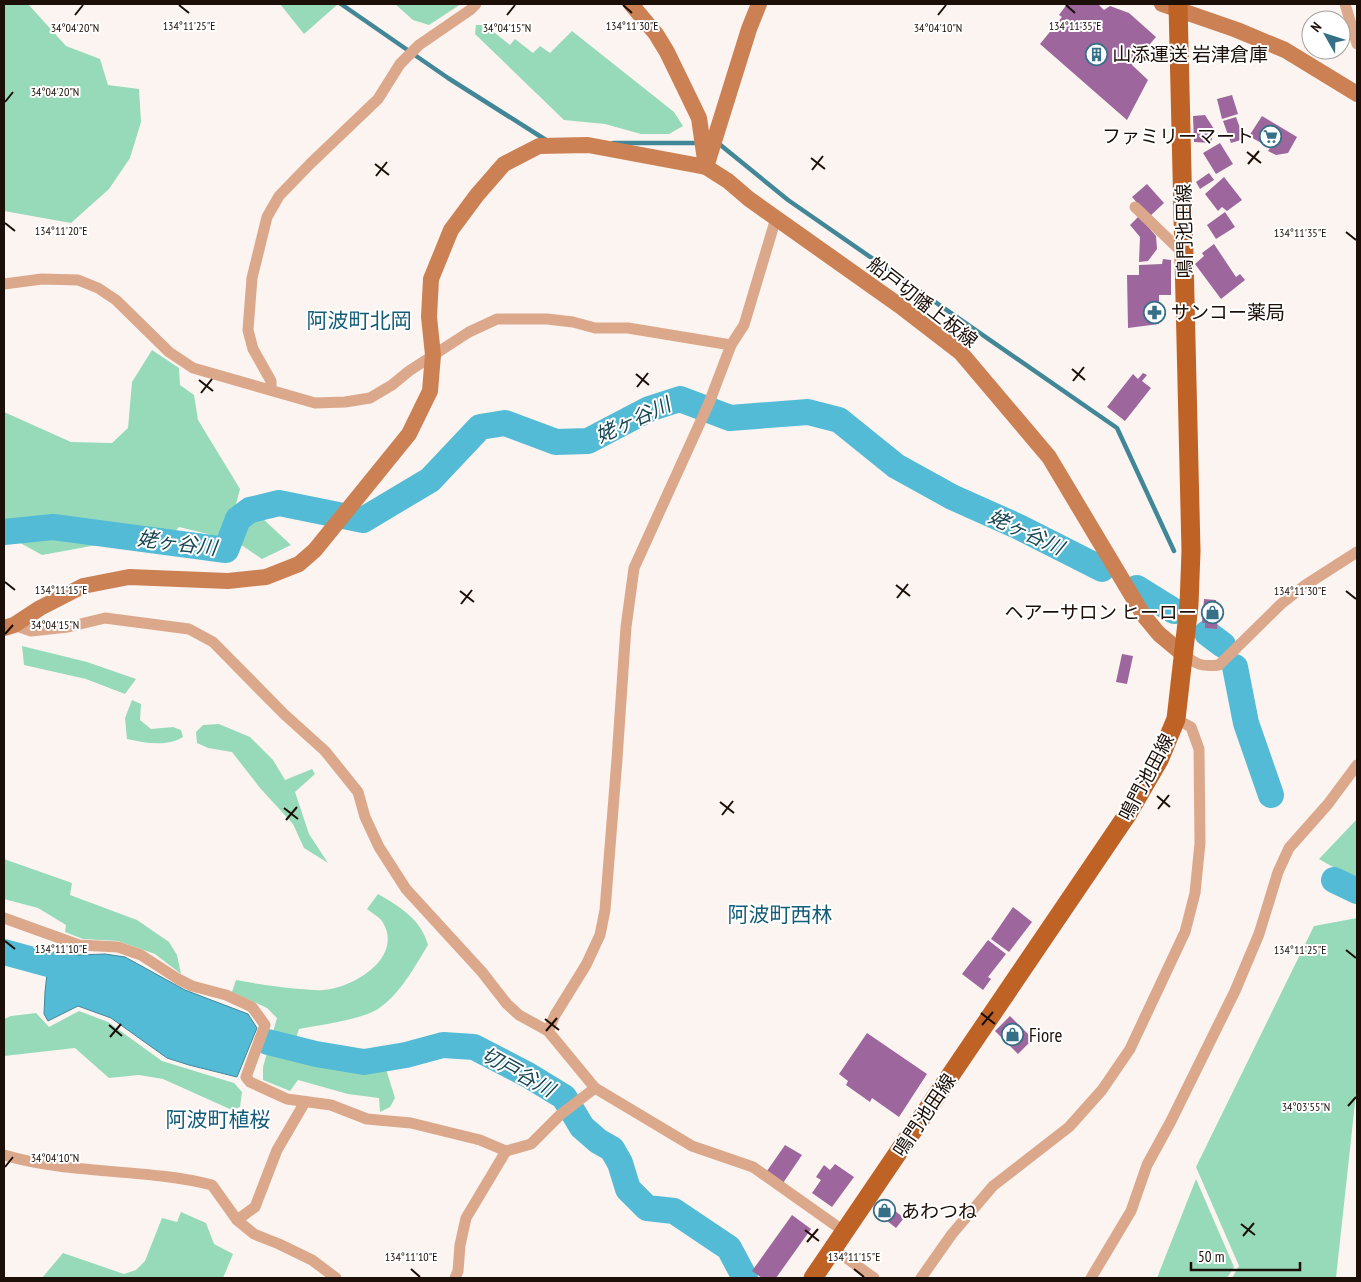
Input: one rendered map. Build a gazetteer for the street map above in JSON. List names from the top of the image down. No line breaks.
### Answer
{"streets":{"main road":["鳴門池田線"],"street":["船戸切幡上板線"]},"crossings":[["鳴門池田線","船戸切幡上板線"]],"districts":["阿波町北岡","阿波町西林","阿波町植桜"],"water":["姥ヶ谷川","切戸谷川"],"places":{"building":["山添運送 岩津倉庫"],"supermarket":["ファミリーマート"],"pharmacy":["サンコー薬局"],"shop":["ヘアーサロン ヒーロー","Fiore","あわつね"]},"scale_bar":"50 m","north":"top left","coordinates":["134°11'25\"E","134°11'35\"E","134°11'30\"E","34°04'20\"N","34°04'15\"N","34°04'10\"N","134°11'20\"E","134°11'15\"E","134°11'10\"E","34°03'55\"N"]}
